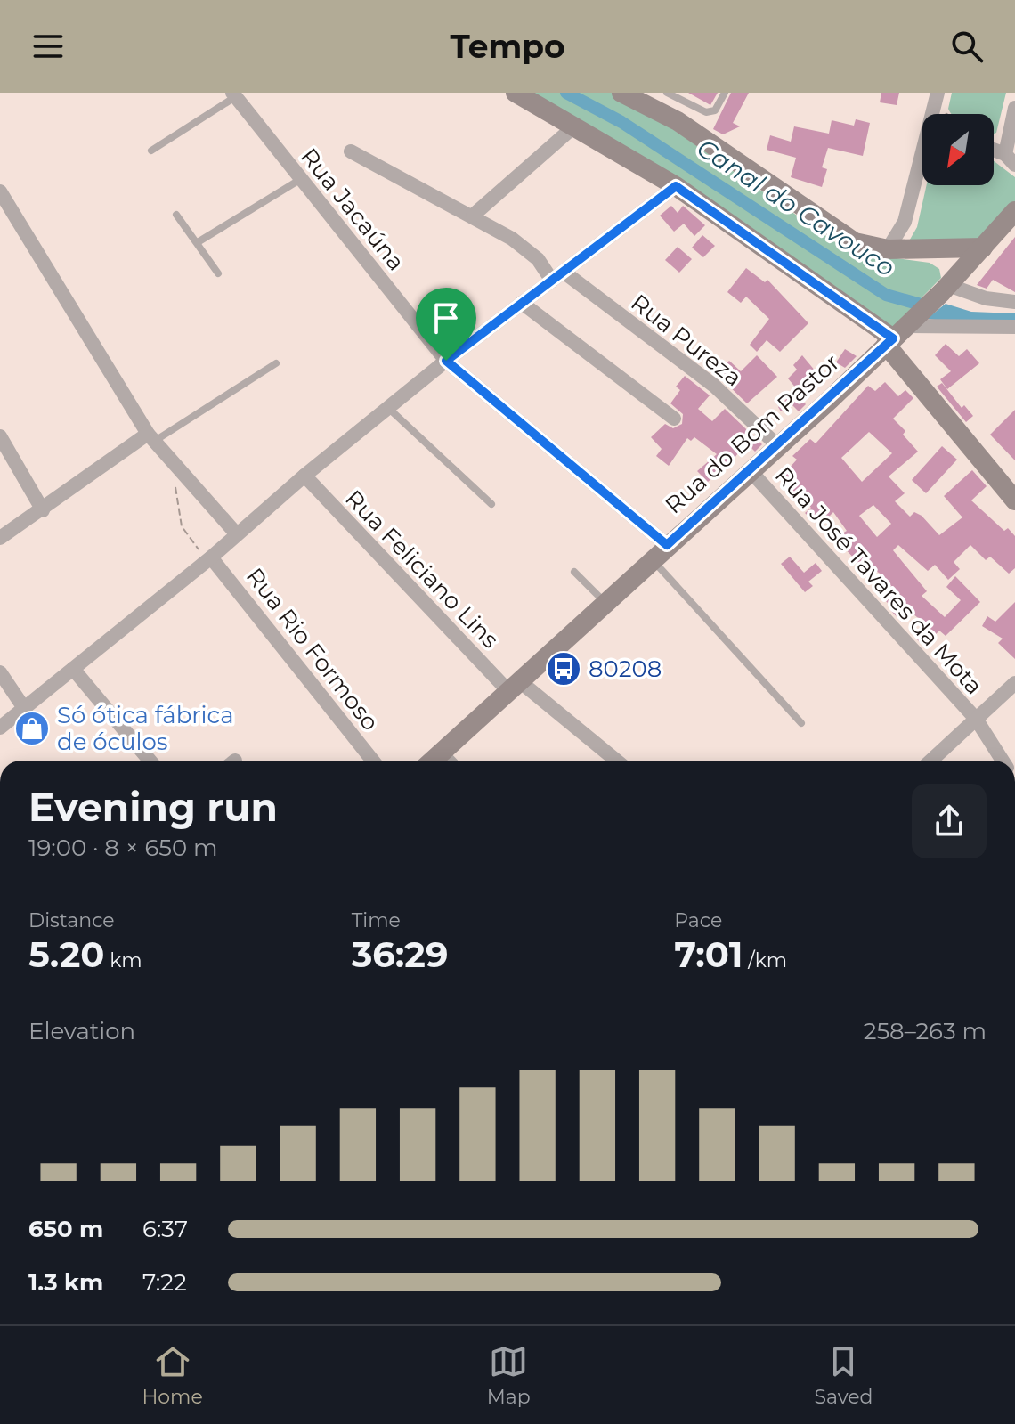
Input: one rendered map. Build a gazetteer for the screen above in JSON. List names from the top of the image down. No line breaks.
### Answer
{"streets":{"street":["Rua Jacaúna","Rua Pureza","Rua do Bom Pastor","Rua Feliciano Lins","Rua José Tavares da Mota","Rua Rio Formoso"]},"crossings":[["Rua Jacaúna","Rua do Bom Pastor"],["Rua Pureza","Rua do Bom Pastor"],["Rua do Bom Pastor","Rua Feliciano Lins"],["Rua do Bom Pastor","Rua José Tavares da Mota"]],"water":["Canal do Cavouco"],"places":{"bus stop":["80208"],"shop":["Só ótica fábrica de óculos"]},"north":"bottom left","page":{"header":"Tempo","heading":["Evening run","19:00 · 8 × 650 m"],"stats":[["Distance","5.20 km"],["Time","36:29"],["Pace","7:01 /km"]],"chart":["Elevation","258–263 m"],"list":[{"name":"650 m","note":"6:37"},{"name":"1.3 km","note":"7:22"}],"tabs":["Home","Map","Saved"]}}
